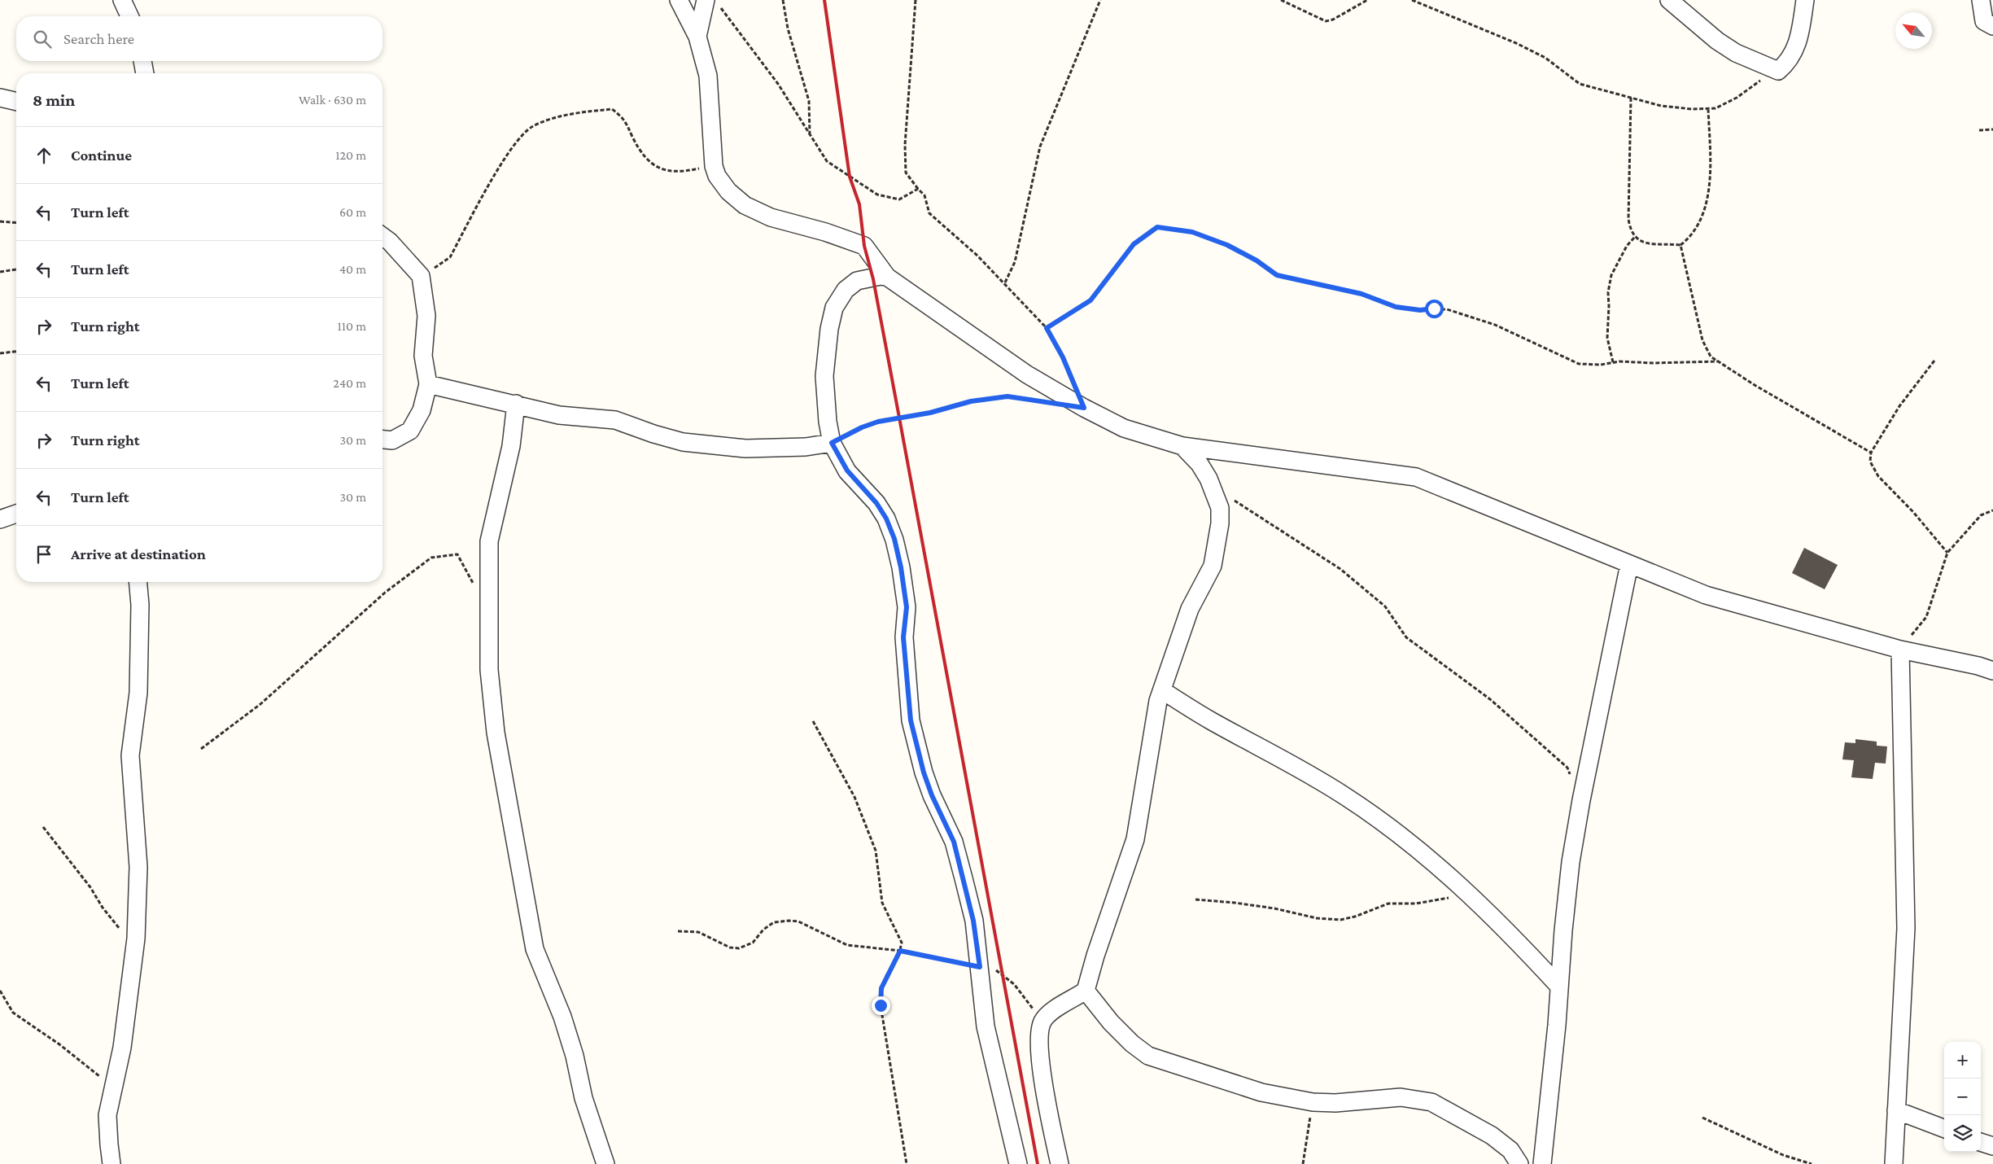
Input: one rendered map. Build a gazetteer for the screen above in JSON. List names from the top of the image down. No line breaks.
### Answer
{"north":"top left","page":{"search":"Search here","heading":["8 min","Walk · 630 m"],"list":[["Continue","120 m"],["Turn left","60 m"],["Turn left","40 m"],["Turn right","110 m"],["Turn left","240 m"],["Turn right","30 m"],["Turn left","30 m"],"Arrive at destination"],"map_buttons":["+","−"]}}
